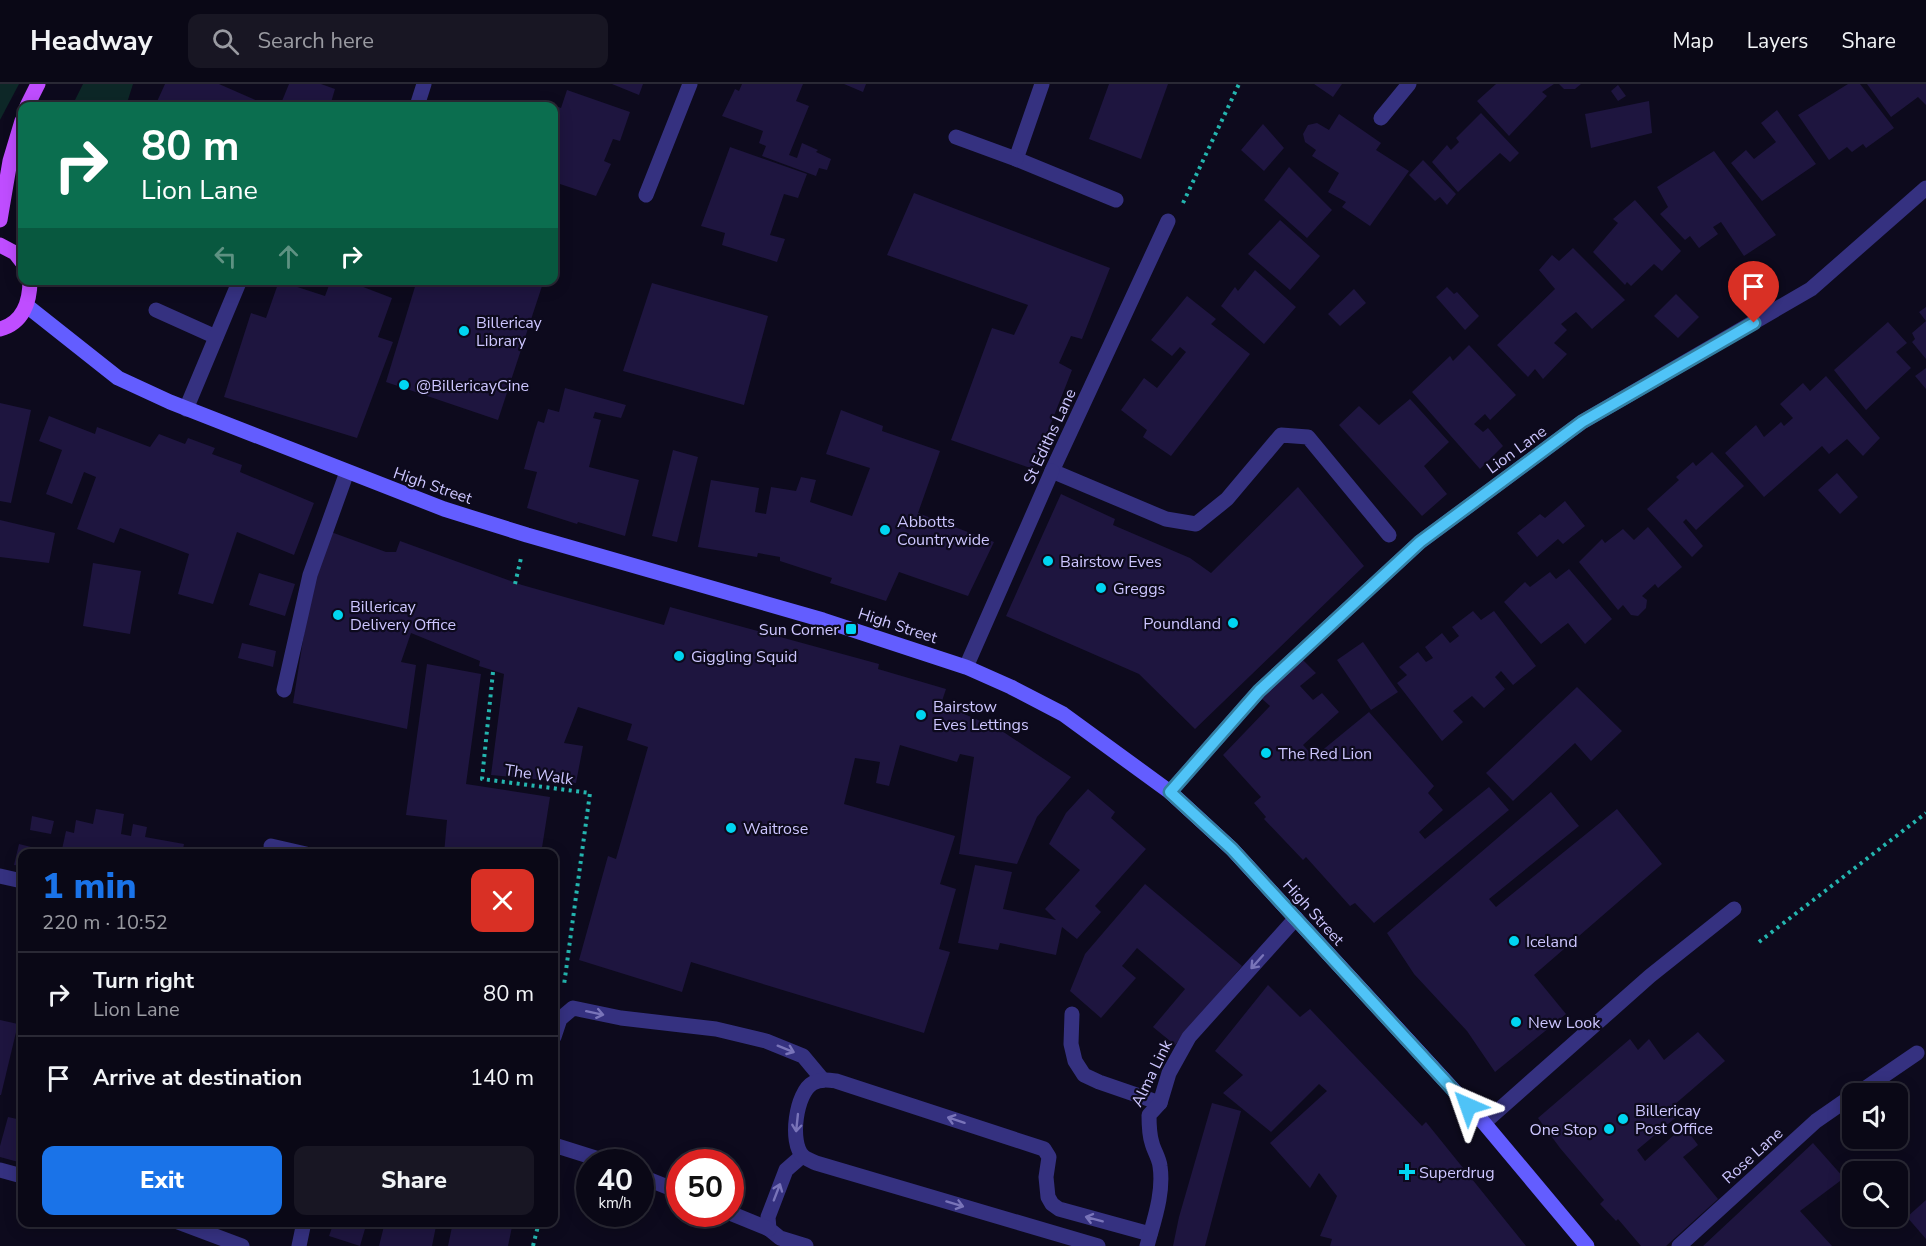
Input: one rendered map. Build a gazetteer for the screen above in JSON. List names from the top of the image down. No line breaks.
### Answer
{"streets":{"main road":["High Street"],"street":["St Ediths Lane","Lion Lane","Alma Link","Rose Lane"],"path":["The Walk"]},"crossings":[["St Ediths Lane","High Street"],["Lion Lane","High Street"],["High Street","Alma Link"]],"one_way":["Alma Link"],"places":{"other":["Billericay Library","@BillericayCine","Abbotts Countrywide","Bairstow Eves","Greggs","Billericay Delivery Office","Poundland","Giggling Squid","Bairstow Eves Lettings","The Red Lion","Waitrose","Iceland","New Look","Billericay Post Office","One Stop"],"transit":["Sun Corner"],"health":["Superdrug"]},"page":{"header":"Headway","search":"Search here","nav":["Map","Layers","Share"],"turn":["80 m","Lion Lane"],"heading":["1 min","220 m · 10:52"],"list":[{"name":"Turn right","note":"Lion Lane","value":"80 m"},{"name":"Arrive at destination","value":"140 m"}],"buttons":["Exit","Share"],"speed":"40 km/h","limit":"50"}}
